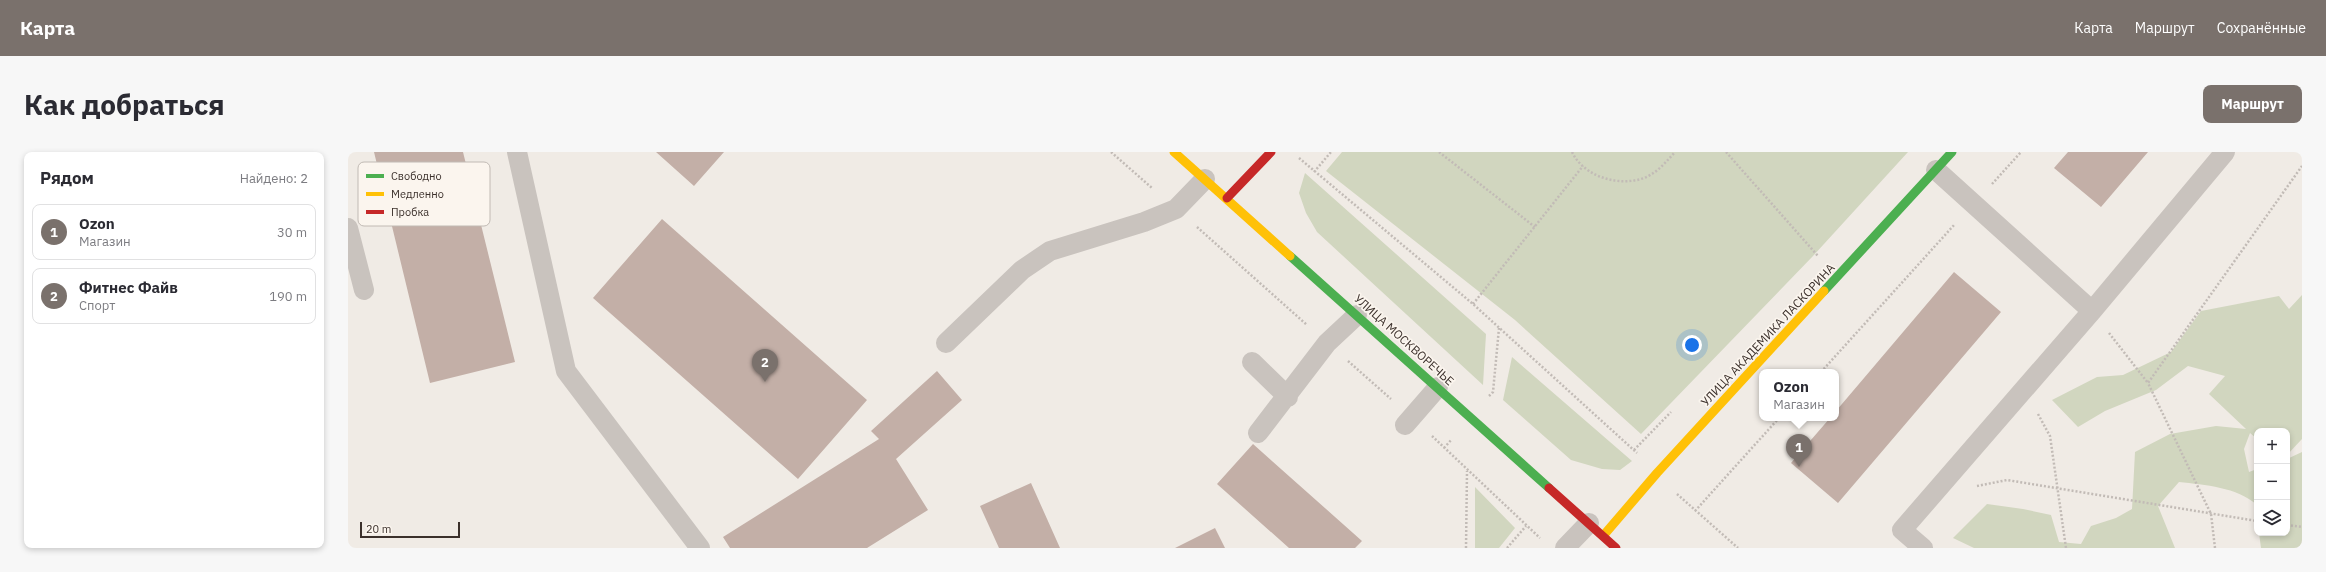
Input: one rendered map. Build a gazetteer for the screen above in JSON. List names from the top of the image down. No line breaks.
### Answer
{"streets":{"main road":["УЛИЦА АКАДЕМИКА ЛАСКОРИНА","УЛИЦА МОСКВОРЕЧЬЕ"]},"crossings":[["УЛИЦА АКАДЕМИКА ЛАСКОРИНА","УЛИЦА МОСКВОРЕЧЬЕ"]],"legend":["Свободно","Медленно","Пробка"],"scale_bar":"20 m","page":{"header":"Карта","nav":["Карта","Маршрут","Сохранённые"],"buttons":"Маршрут","title":"Как добраться","heading":["Рядом","Найдено: 2"],"list":[{"mark":"1","name":"Ozon","note":"Магазин","value":"30 m"},{"mark":"2","name":"Фитнес Файв","note":"Спорт","value":"190 m"}],"pins":["2","1"],"popup":["Ozon","Магазин"],"map_buttons":["+","−"],"scale":"20 m"}}
